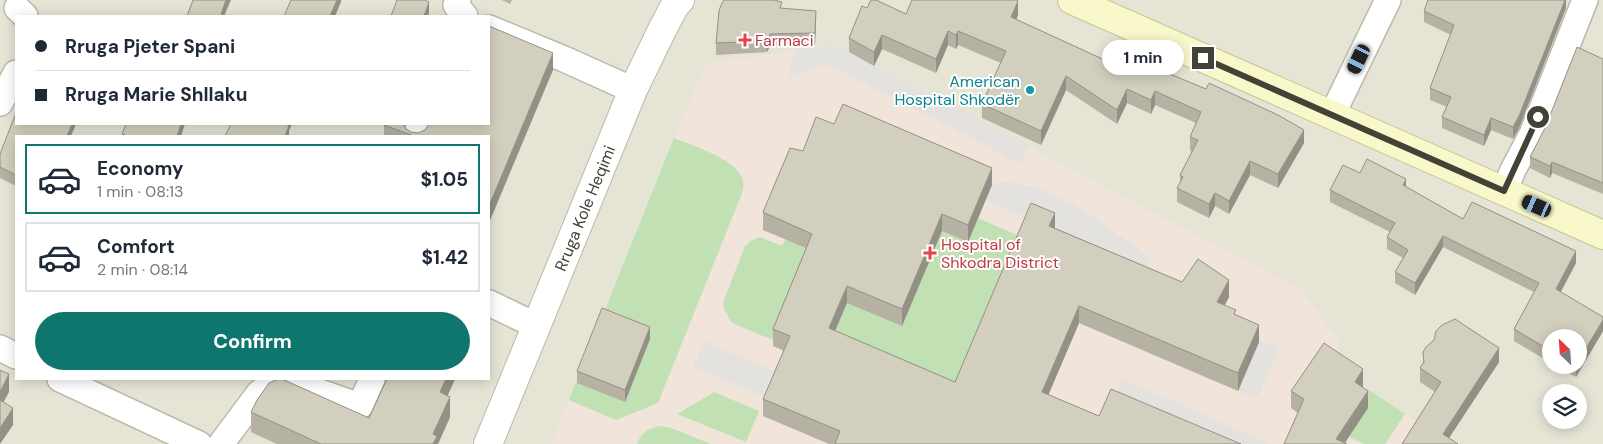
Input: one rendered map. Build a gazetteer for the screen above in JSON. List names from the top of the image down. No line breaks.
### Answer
{"streets":{"street":["Rruga Kole Heqimi"]},"places":{"health":["Farmaci","Hospital of Shkodra District"],"other":["American Hospital Shkodër"]},"north":"top left","page":{"banner":["Rruga Pjeter Spani","Rruga Marie Shllaku"],"bubble":"1 min","list":[{"name":"Economy","note":"1 min · 08:13","value":"$1.05"},{"name":"Comfort","note":"2 min · 08:14","value":"$1.42"}],"buttons":"Confirm"}}
